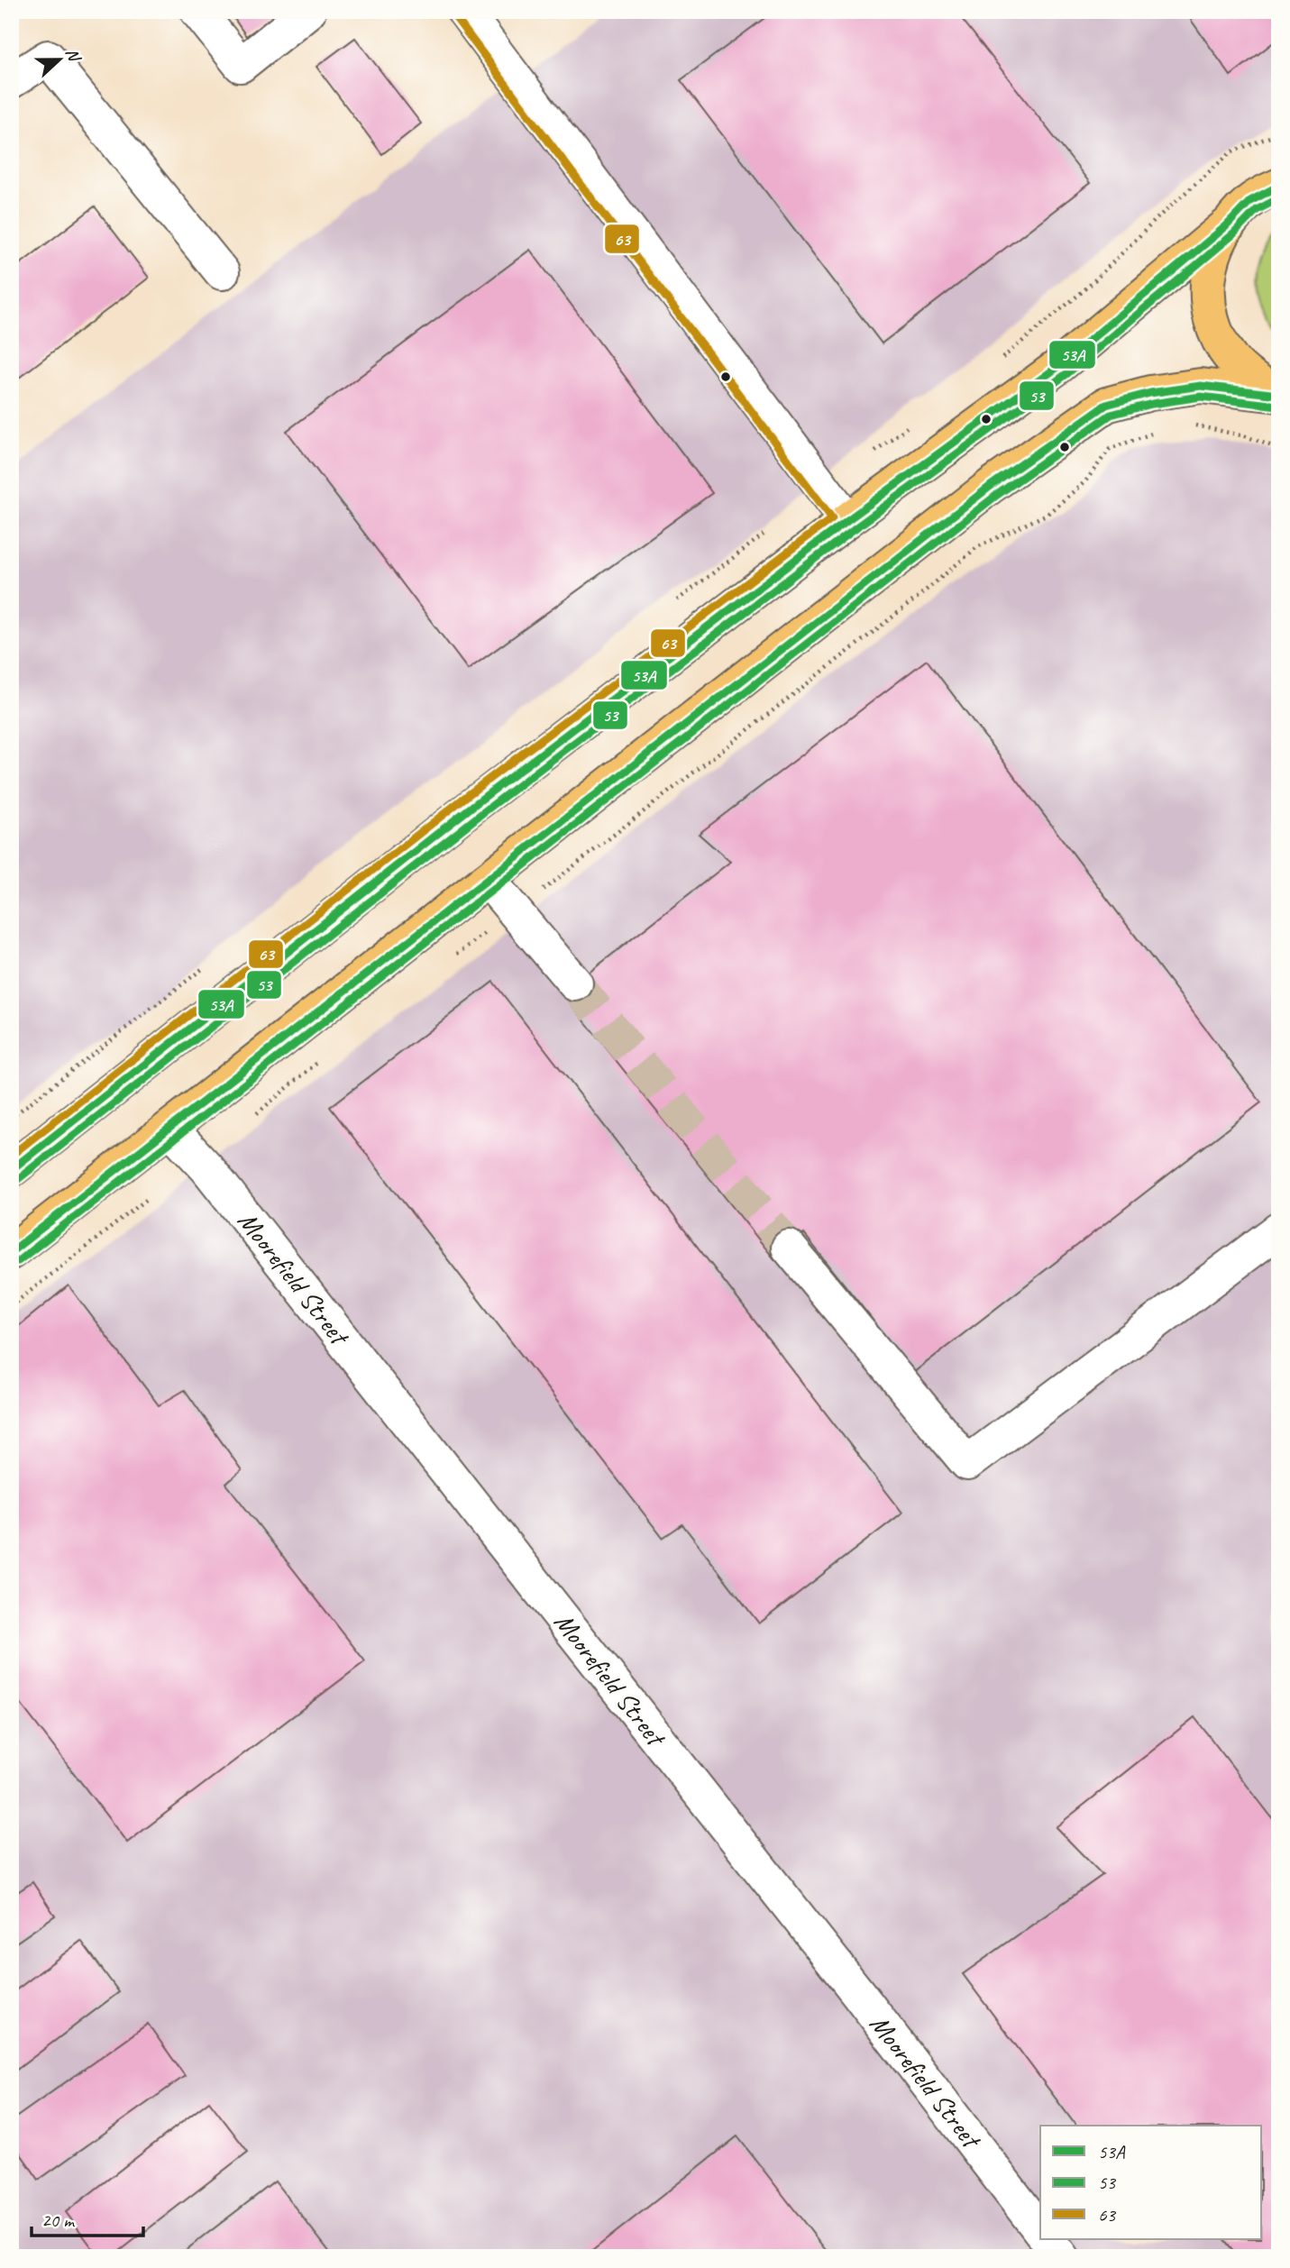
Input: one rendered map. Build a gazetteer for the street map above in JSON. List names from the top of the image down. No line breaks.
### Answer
{"streets":{"street":["Moorefield Street"]},"lines":["transit line 63","transit line 53A","transit line 53"],"legend":["53A","53","63"],"scale_bar":"20 m","north":"right"}
